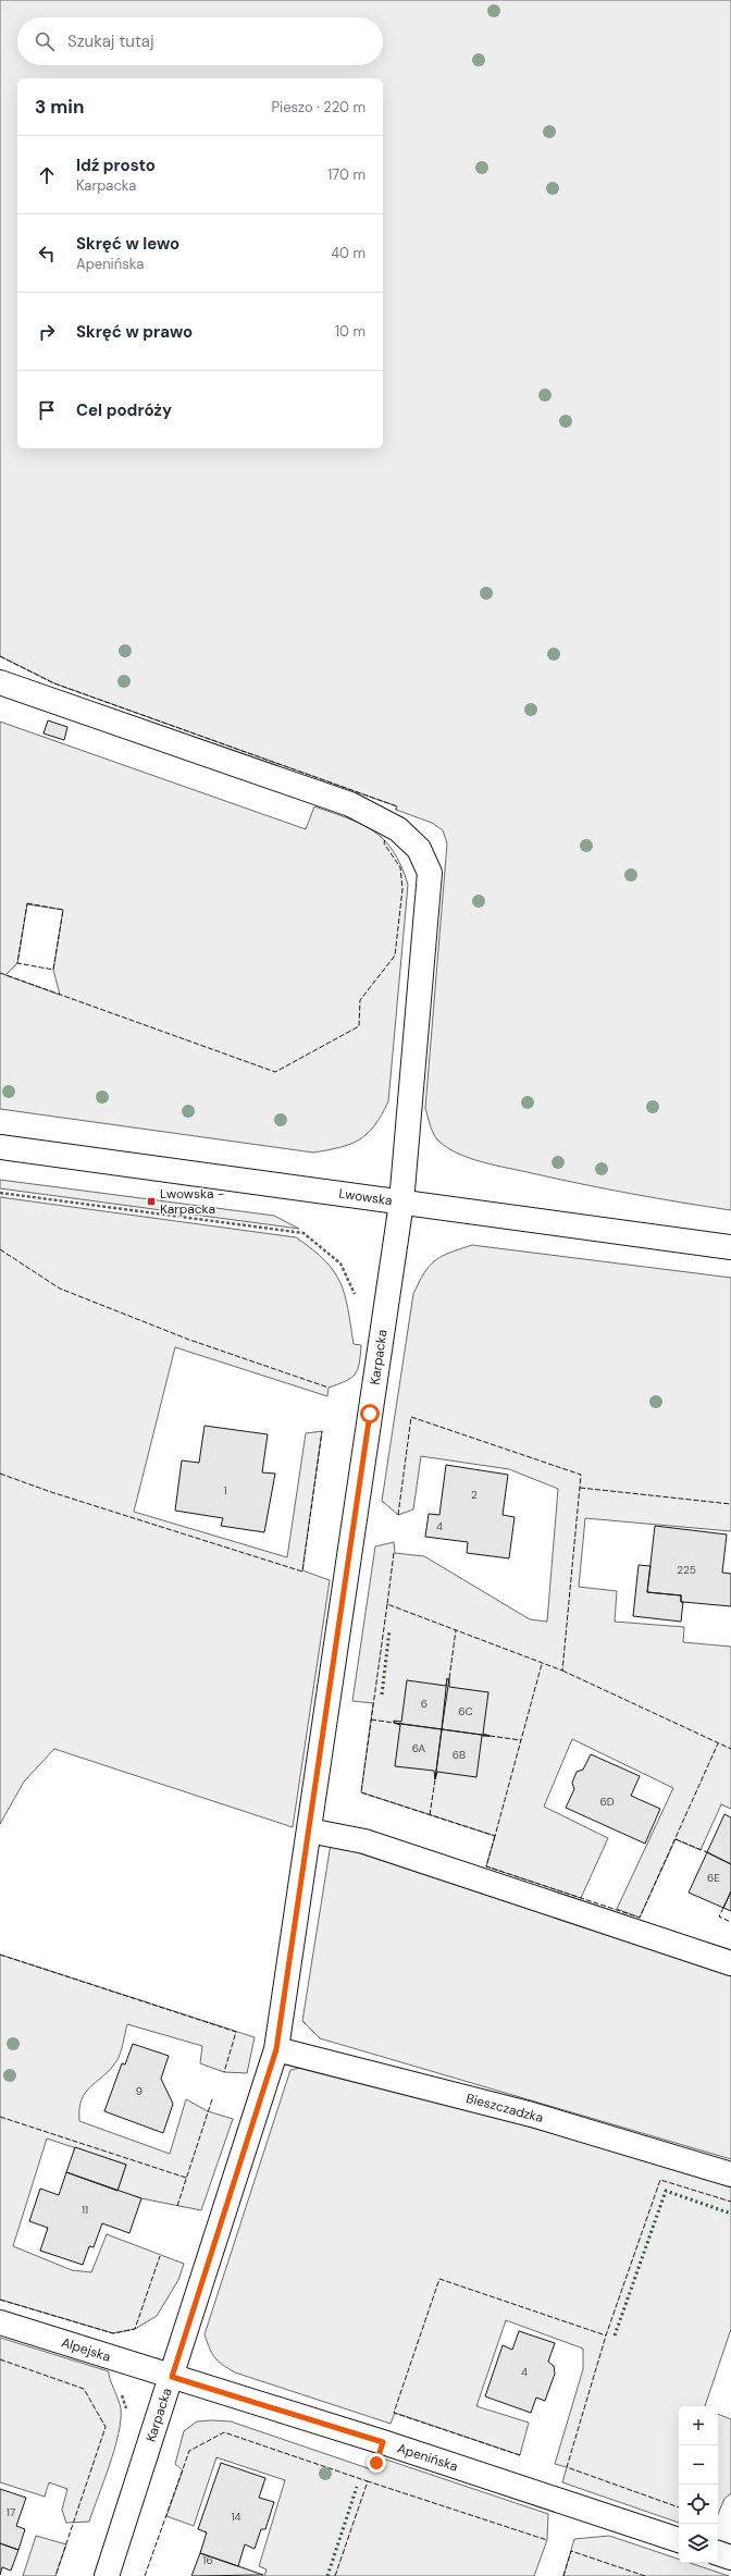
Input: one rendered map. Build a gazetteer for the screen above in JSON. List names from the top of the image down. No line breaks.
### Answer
{"streets":{"street":["Lwowska","Karpacka","Bieszczadzka","Alpejska","Apenińska"]},"crossings":[["Lwowska","Karpacka"],["Karpacka","Bieszczadzka"],["Karpacka","Alpejska"],["Karpacka","Apenińska"],["Alpejska","Apenińska"]],"places":{"transit":["Lwowska - Karpacka"]},"house_numbers":["1","2","4","225","6","6C","6A","6B","6D","6E","9","11","4","17","14","16"],"page":{"search":"Szukaj tutaj","heading":["3 min","Pieszo · 220 m"],"list":[["Idź prosto","Karpacka","170 m"],["Skręć w lewo","Apenińska","40 m"],["Skręć w prawo","10 m"],"Cel podróży"],"map_buttons":["+","−"]}}
